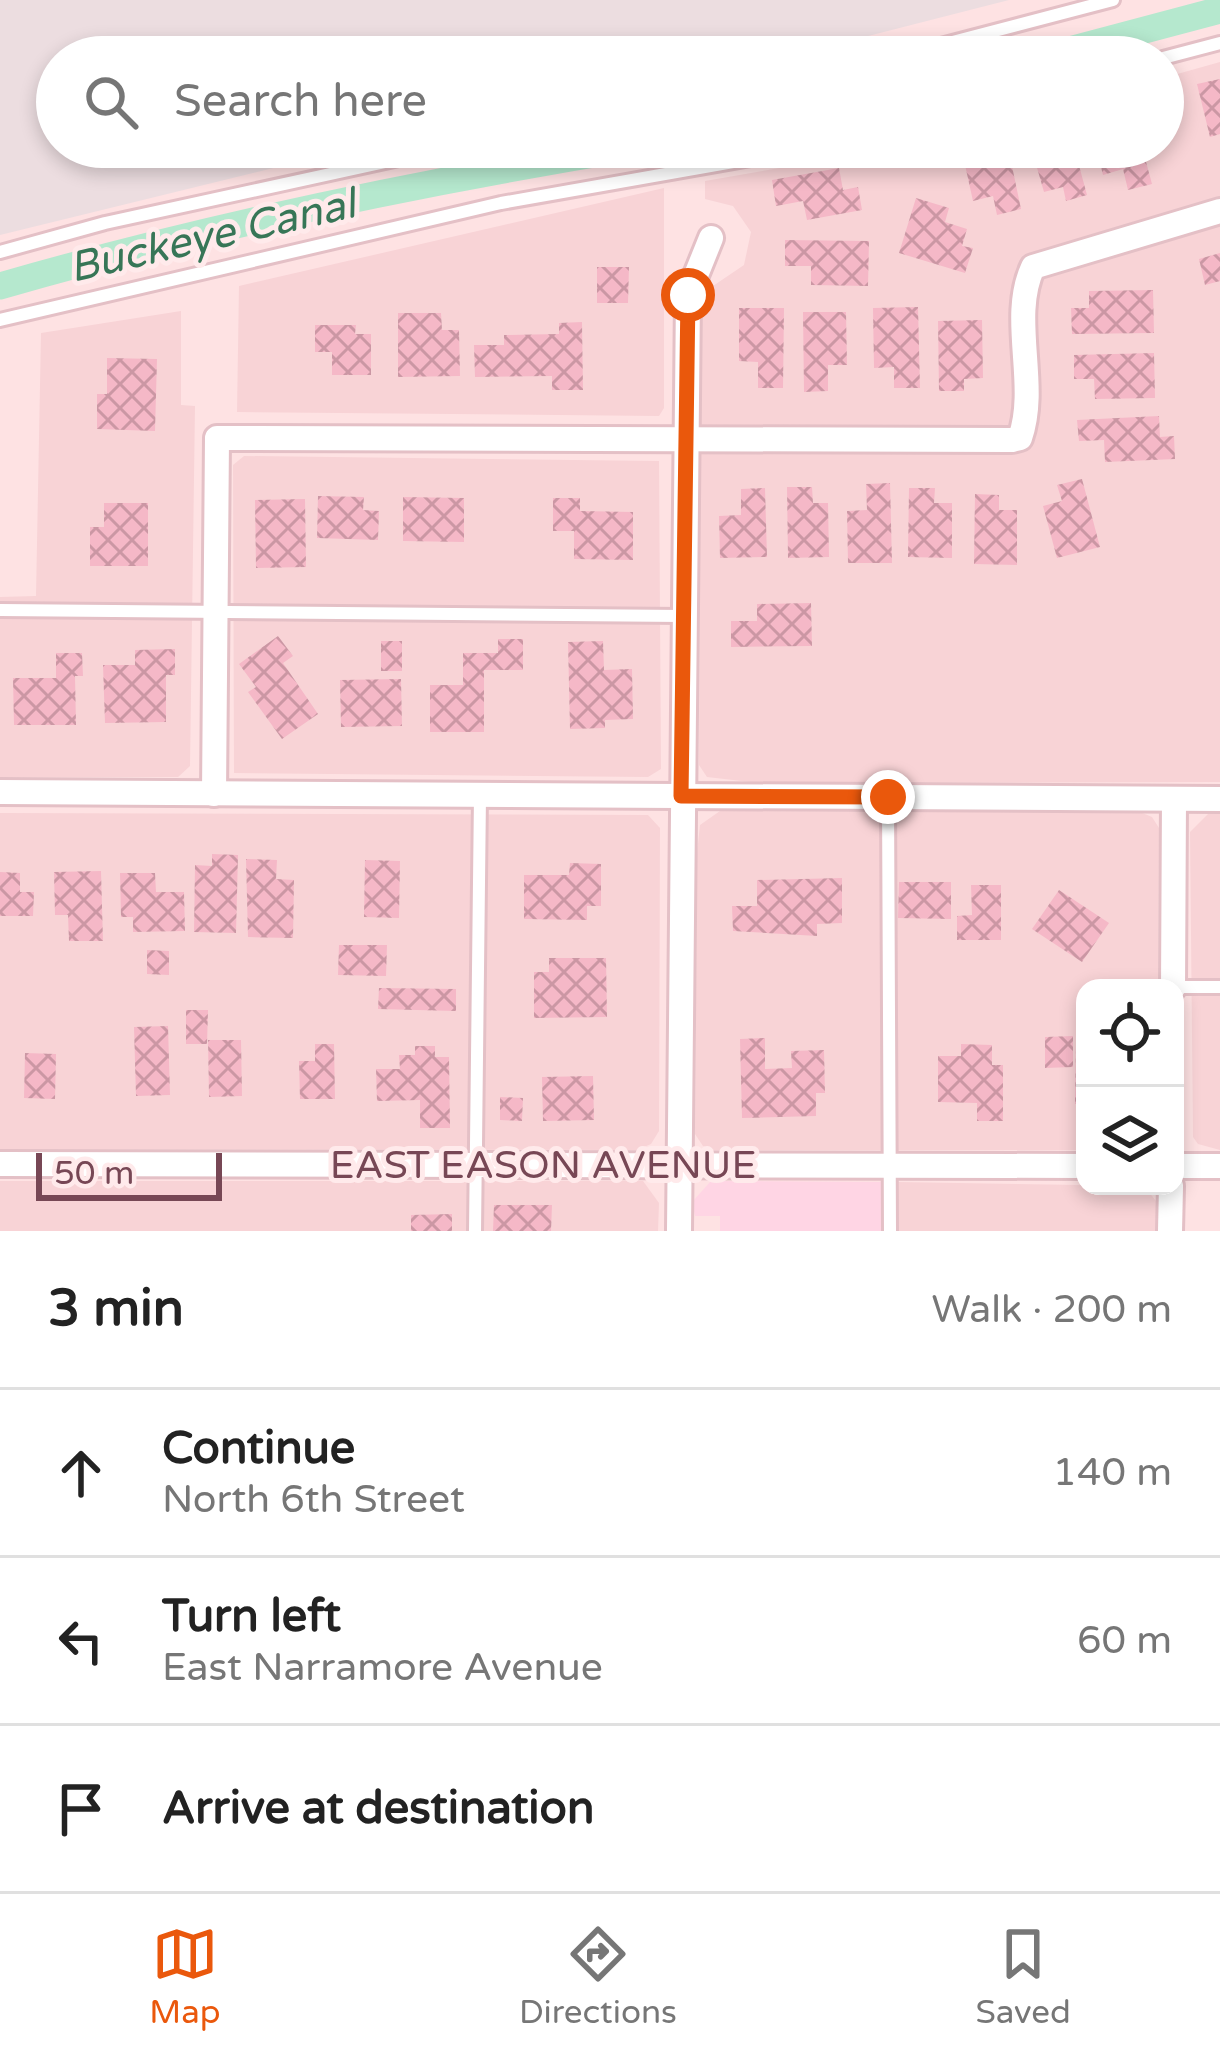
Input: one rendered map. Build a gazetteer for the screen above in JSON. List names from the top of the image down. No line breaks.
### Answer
{"streets":{"street":["EAST EASON AVENUE"]},"water":["Buckeye Canal"],"scale_bar":"50 m","page":{"search":"Search here","scale":"50 m","heading":["3 min","Walk · 200 m"],"list":[["Continue","North 6th Street","140 m"],["Turn left","East Narramore Avenue","60 m"],"Arrive at destination"],"nav":["Map","Directions","Saved"]}}
